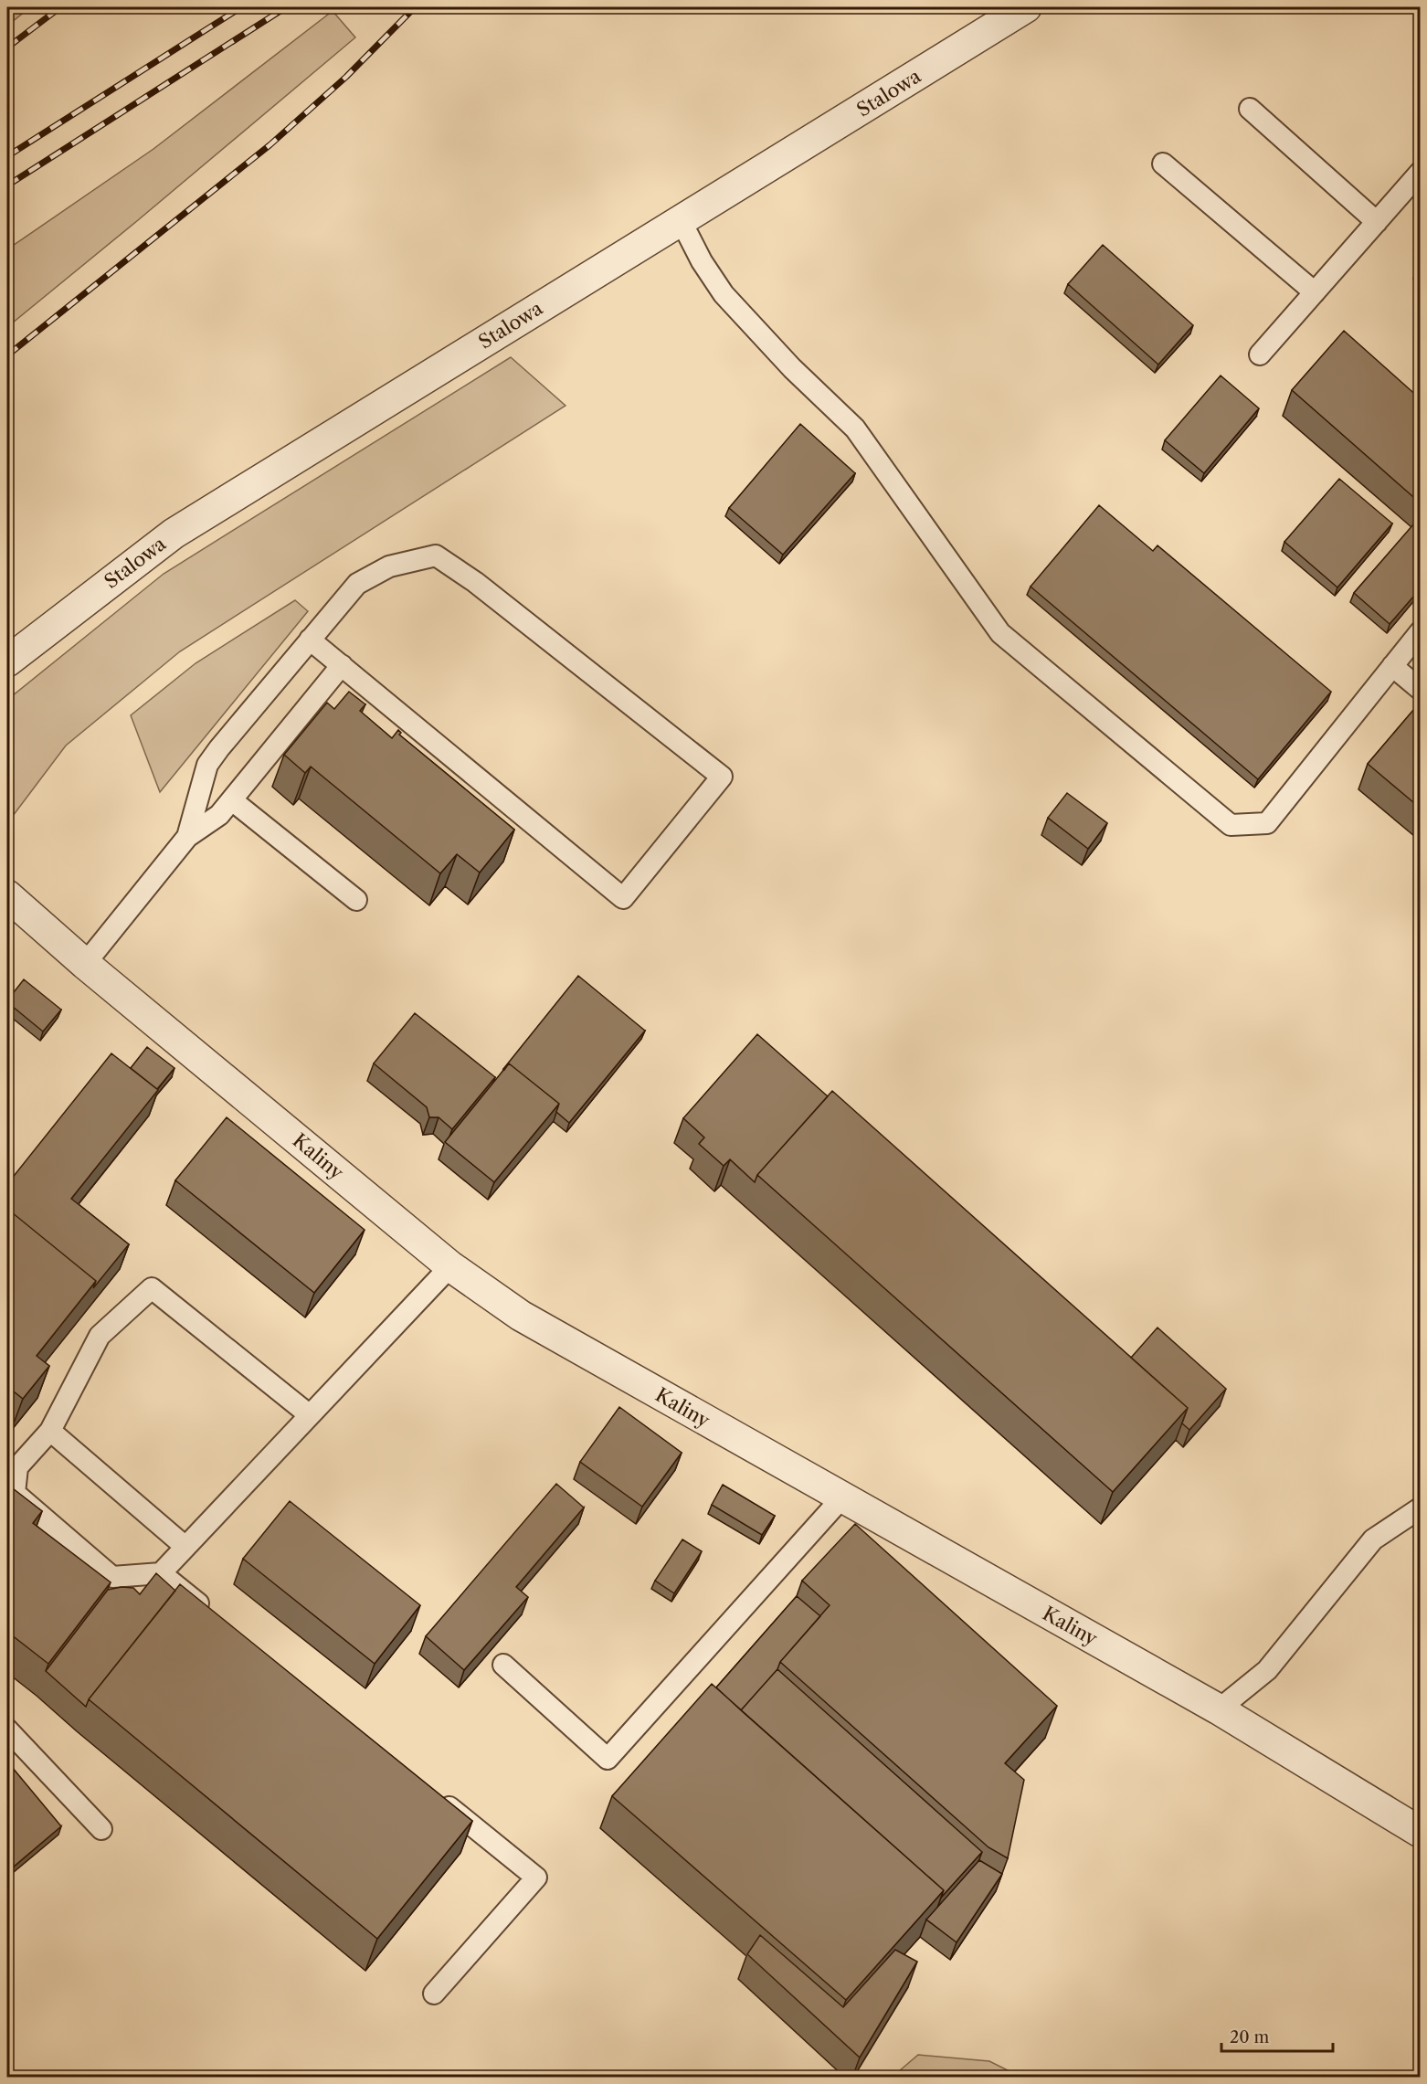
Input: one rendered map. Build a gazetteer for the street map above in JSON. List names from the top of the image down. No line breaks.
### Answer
{"streets":{"street":["Stalowa","Kaliny"]},"scale_bar":"20 m"}
